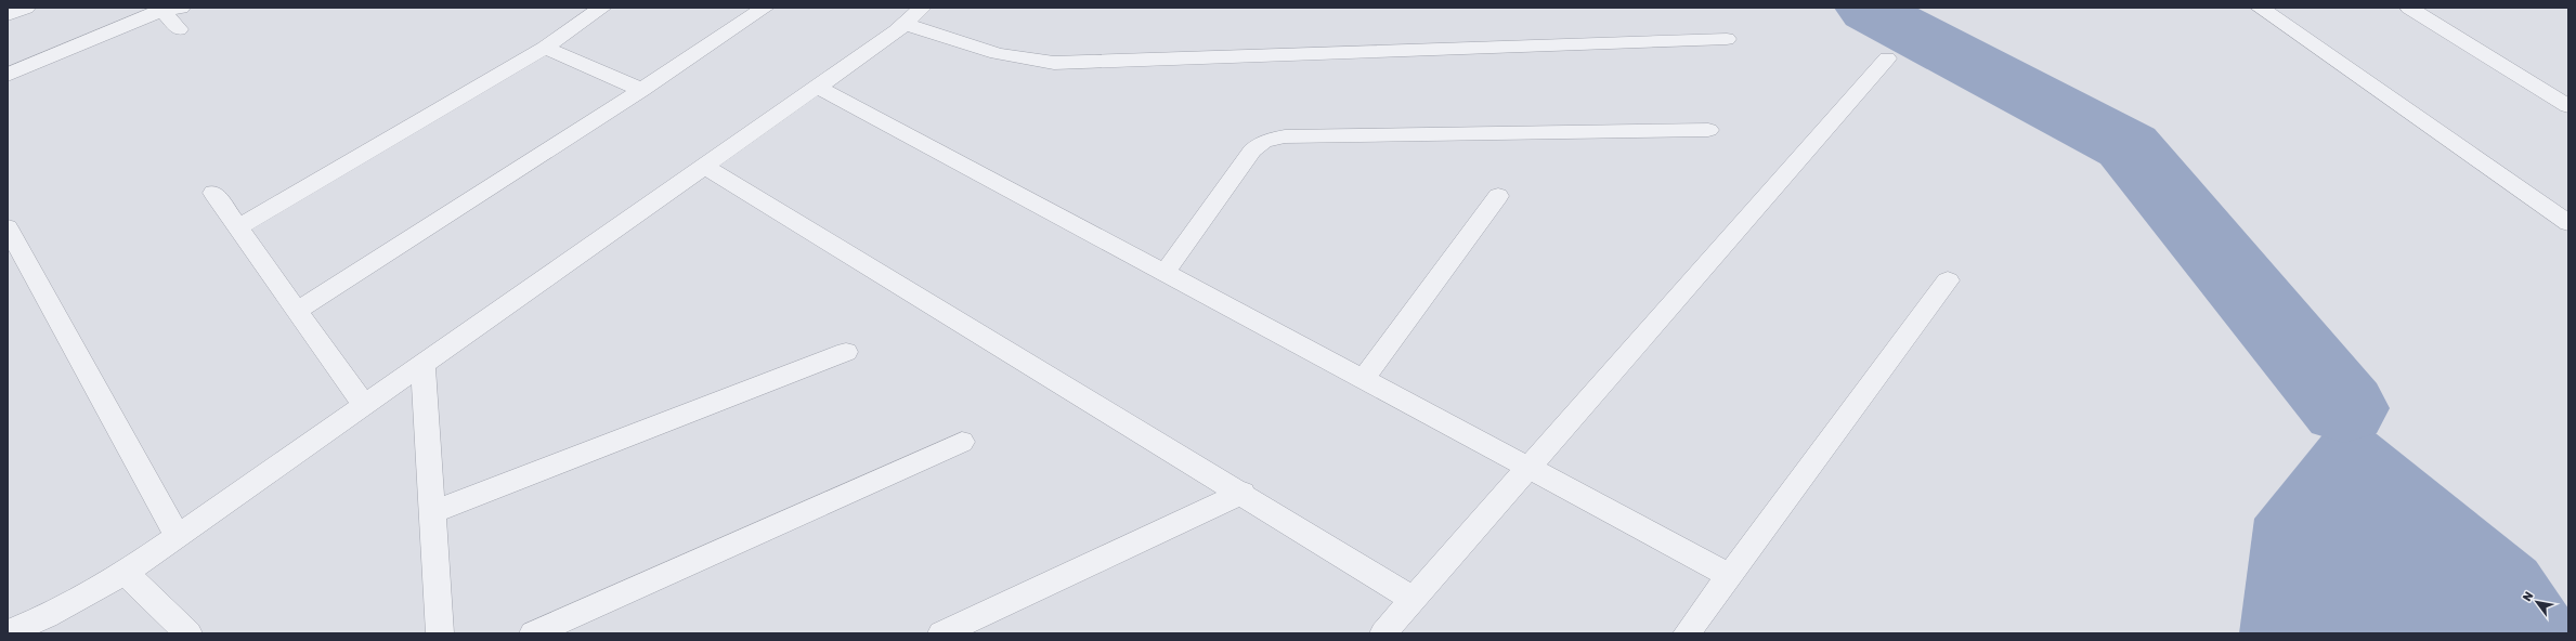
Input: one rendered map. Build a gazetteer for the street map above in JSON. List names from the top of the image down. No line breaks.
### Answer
{"north":"top left"}
